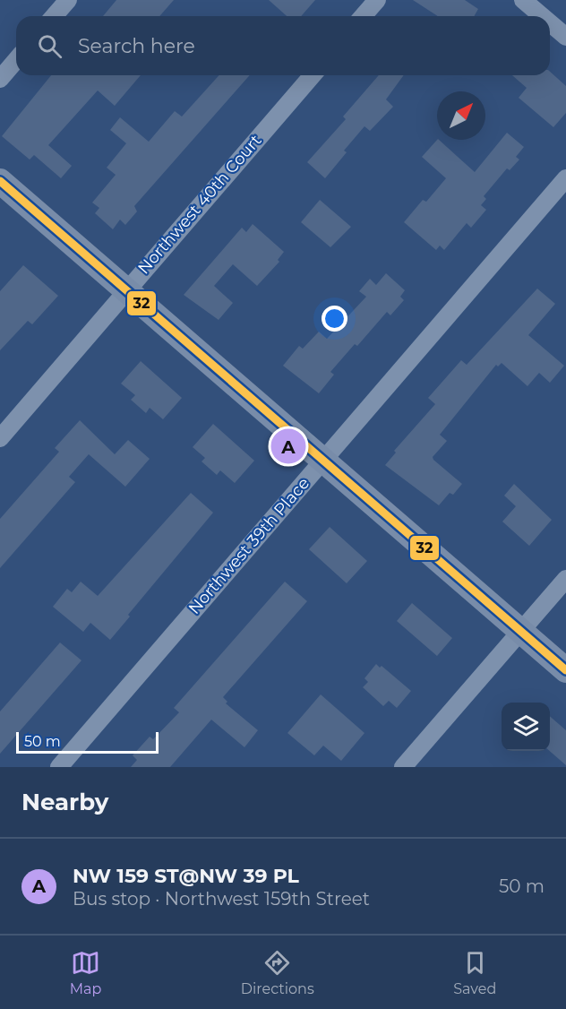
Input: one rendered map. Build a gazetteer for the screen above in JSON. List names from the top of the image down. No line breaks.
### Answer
{"streets":{"street":["Northwest 40th Court","Northwest 39th Place"]},"lines":["transit line 32"],"scale_bar":"50 m","north":"top right","page":{"search":"Search here","pins":"A","scale":"50 m","heading":"Nearby","list":[{"mark":"A","name":"NW 159 ST@NW 39 PL","note":"Bus stop · Northwest 159th Street","value":"50 m"}],"nav":["Map","Directions","Saved"]}}
